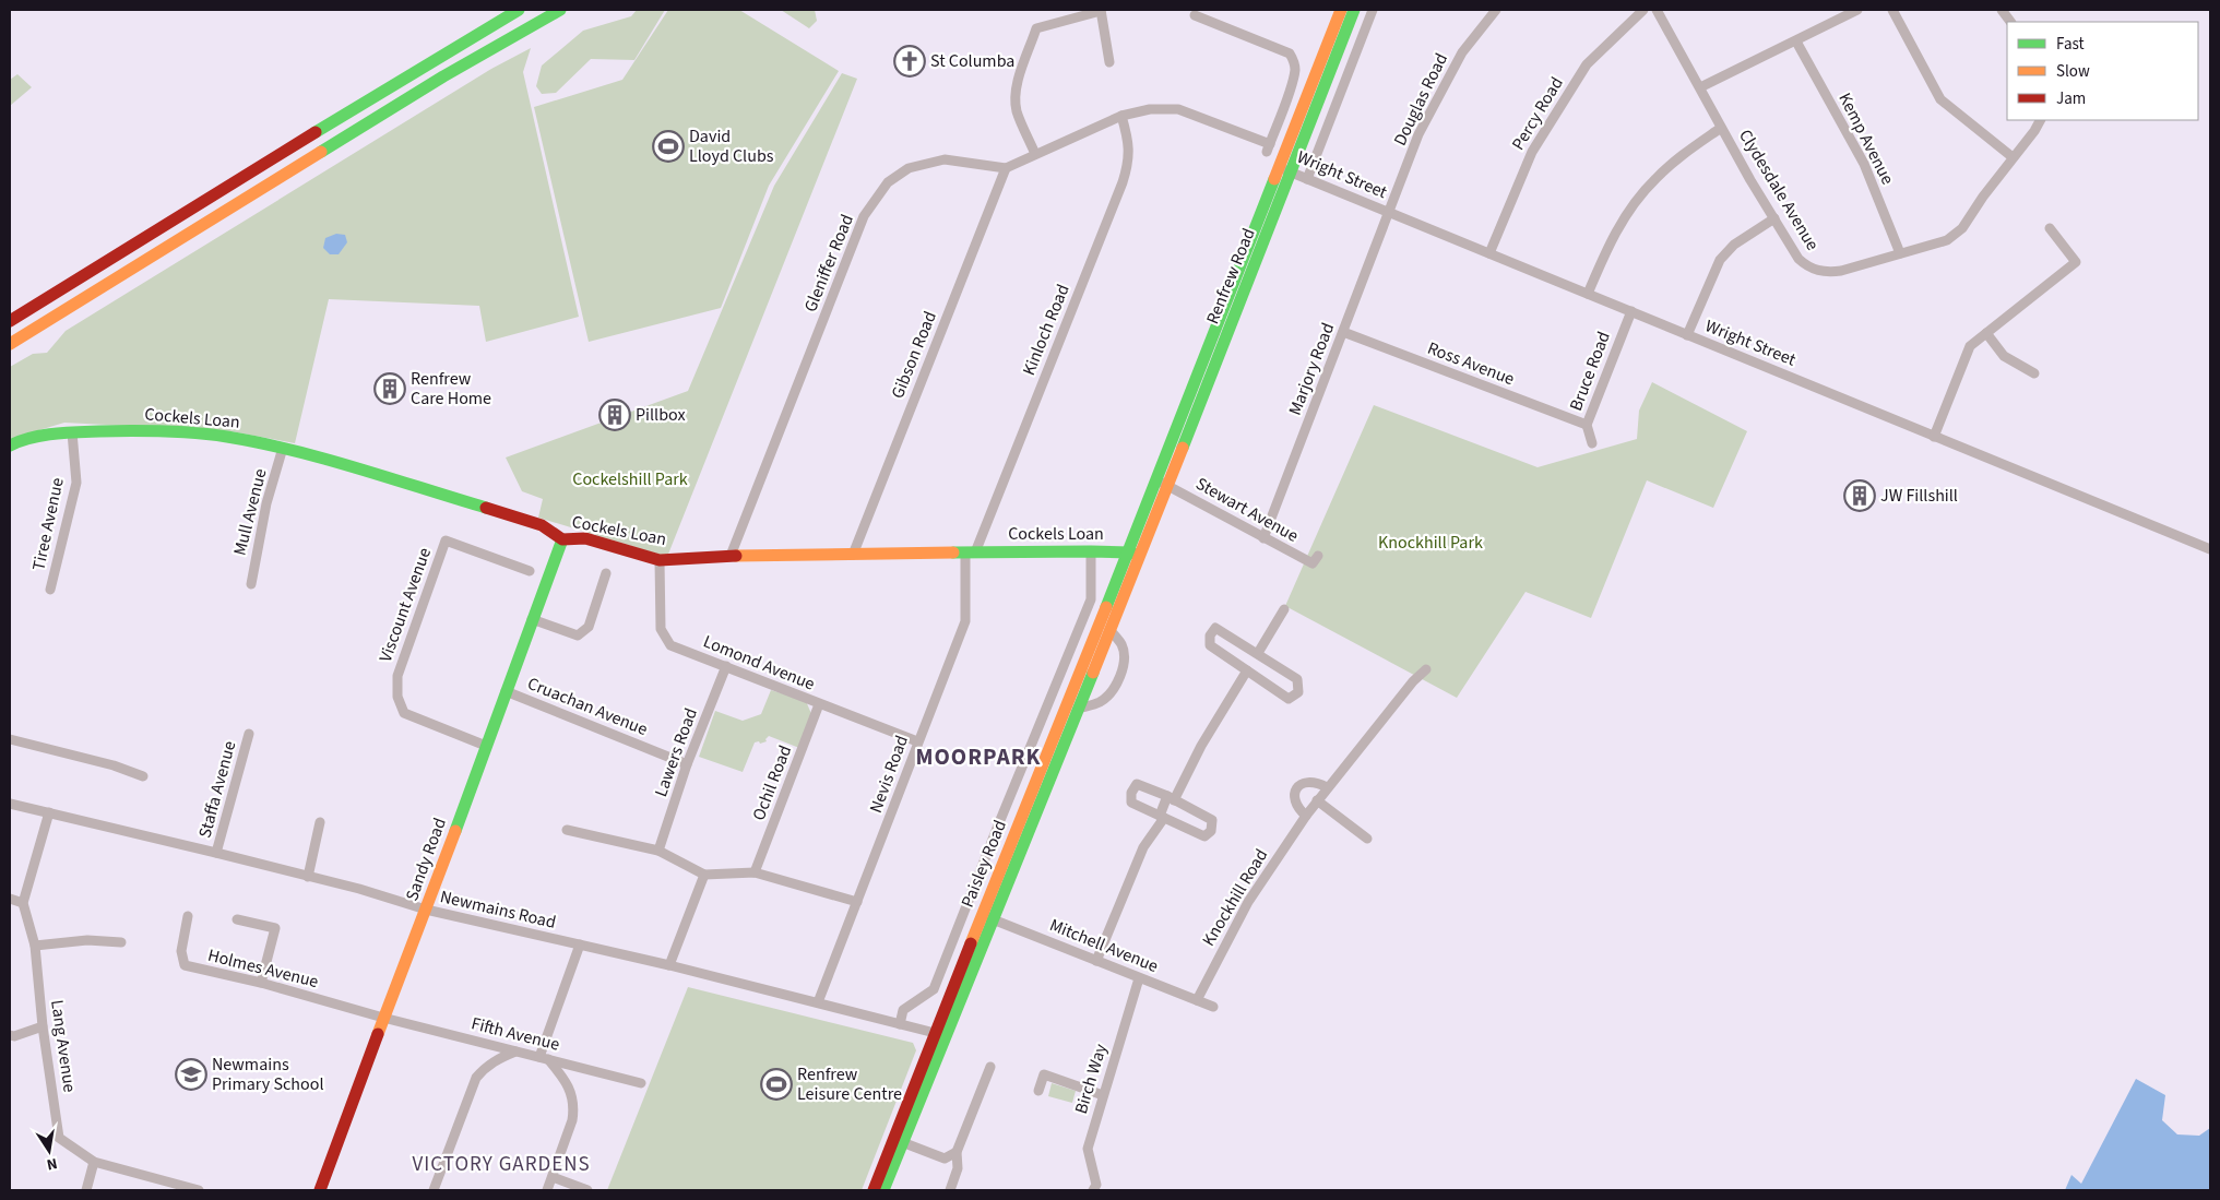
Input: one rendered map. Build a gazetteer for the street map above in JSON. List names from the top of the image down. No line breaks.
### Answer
{"streets":{"main road":["Renfrew Road","Cockels Loan","Sandy Road","Paisley Road"],"street":["Douglas Road","Percy Road","Kemp Avenue","Wright Street","Clydesdale Avenue","Gleniffer Road","Kinloch Road","Gibson Road","Ross Avenue","Marjory Road","Bruce Road","Stewart Avenue","Mull Avenue","Tiree Avenue","Viscount Avenue","Lomond Avenue","Cruachan Avenue","Lawers Road","Nevis Road","Ochil Road","Staffa Avenue","Knockhill Road","Newmains Road","Mitchell Avenue","Holmes Avenue","Fifth Avenue","Lang Avenue","Birch Way"]},"crossings":[["Douglas Road","Wright Street"],["Douglas Road","Marjory Road"],["Percy Road","Wright Street"],["Kemp Avenue","Clydesdale Avenue"],["Wright Street","Renfrew Road"],["Wright Street","Marjory Road"],["Wright Street","Bruce Road"],["Gleniffer Road","Gibson Road"],["Gleniffer Road","Cockels Loan"],["Renfrew Road","Cockels Loan"],["Renfrew Road","Stewart Avenue"],["Renfrew Road","Paisley Road"],["Kinloch Road","Cockels Loan"],["Kinloch Road","Nevis Road"],["Gibson Road","Cockels Loan"],["Ross Avenue","Marjory Road"],["Ross Avenue","Bruce Road"],["Marjory Road","Stewart Avenue"],["Cockels Loan","Mull Avenue"],["Cockels Loan","Tiree Avenue"],["Cockels Loan","Lomond Avenue"],["Cockels Loan","Nevis Road"],["Cockels Loan","Sandy Road"],["Cockels Loan","Paisley Road"],["Viscount Avenue","Sandy Road"],["Lomond Avenue","Lawers Road"],["Lomond Avenue","Nevis Road"],["Lomond Avenue","Ochil Road"],["Cruachan Avenue","Lawers Road"],["Cruachan Avenue","Sandy Road"],["Nevis Road","Newmains Road"],["Staffa Avenue","Newmains Road"],["Sandy Road","Newmains Road"],["Sandy Road","Holmes Avenue"],["Sandy Road","Fifth Avenue"],["Paisley Road","Newmains Road"],["Paisley Road","Mitchell Avenue"],["Knockhill Road","Mitchell Avenue"],["Mitchell Avenue","Birch Way"],["Holmes Avenue","Fifth Avenue"]],"districts":["MOORPARK","VICTORY GARDENS"],"parks":["Cockelshill Park","Knockhill Park"],"places":{"church":["St Columba"],"sports":["David Lloyd Clubs","Renfrew Leisure Centre"],"building":["Renfrew Care Home","Pillbox","JW Fillshill"],"school or university":["Newmains Primary School"]},"legend":["Fast","Slow","Jam"],"north":"bottom"}
